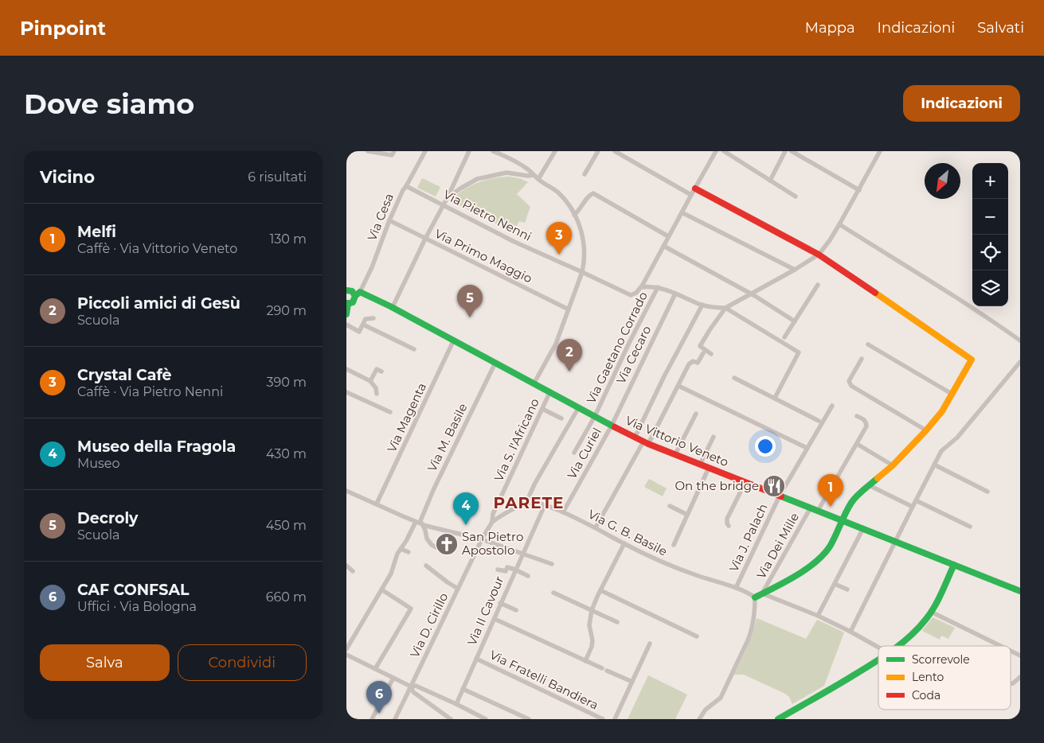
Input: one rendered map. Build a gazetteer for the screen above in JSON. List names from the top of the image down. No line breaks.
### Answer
{"streets":{"street":["Via Pietro Nenni","Via Cesa","Via Primo Maggio","Via Gaetano Corrado","Via Cecaro","Via Magenta","Via M. Basile","Via S. l'Africano","Via Vittorio Veneto","Via Curiel","Via G. B. Basile","Via J. Palach","Via Dei Mille","Via II Cavour","Via D. Cirillo","Via Fratelli Bandiera"]},"crossings":[["Via Pietro Nenni","Via Cesa"],["Via Cesa","Via Primo Maggio"],["Via Cesa","Via Vittorio Veneto"],["Via Gaetano Corrado","Via Vittorio Veneto"],["Via Cecaro","Via Vittorio Veneto"],["Via Cecaro","Via Curiel"],["Via Magenta","Via Vittorio Veneto"],["Via M. Basile","Via Vittorio Veneto"],["Via S. l'Africano","Via Vittorio Veneto"],["Via S. l'Africano","Via D. Cirillo"],["Via Vittorio Veneto","Via Curiel"],["Via Vittorio Veneto","Via J. Palach"],["Via Vittorio Veneto","Via Dei Mille"],["Via Curiel","Via G. B. Basile"],["Via G. B. Basile","Via J. Palach"],["Via G. B. Basile","Via II Cavour"],["Via II Cavour","Via Fratelli Bandiera"]],"districts":["PARETE"],"places":{"restaurant":["On the bridge"],"church":["San Pietro Apostolo"]},"legend":["Scorrevole","Lento","Coda"],"north":"bottom left","page":{"header":"Pinpoint","nav":["Mappa","Indicazioni","Salvati"],"buttons":["Indicazioni",["Salva","Condividi"]],"title":"Dove siamo","heading":["Vicino","6 risultati"],"map_buttons":["+","−"],"list":[{"mark":"1","name":"Melfi","note":"Caffè · Via Vittorio Veneto","value":"130 m"},{"mark":"2","name":"Piccoli amici di Gesù","note":"Scuola","value":"290 m"},{"mark":"3","name":"Crystal Cafè","note":"Caffè · Via Pietro Nenni","value":"390 m"},{"mark":"4","name":"Museo della Fragola","note":"Museo","value":"430 m"},{"mark":"5","name":"Decroly","note":"Scuola","value":"450 m"},{"mark":"6","name":"CAF CONFSAL","note":"Uffici · Via Bologna","value":"660 m"}],"pins":["3","5","2","1","4","6"]}}
